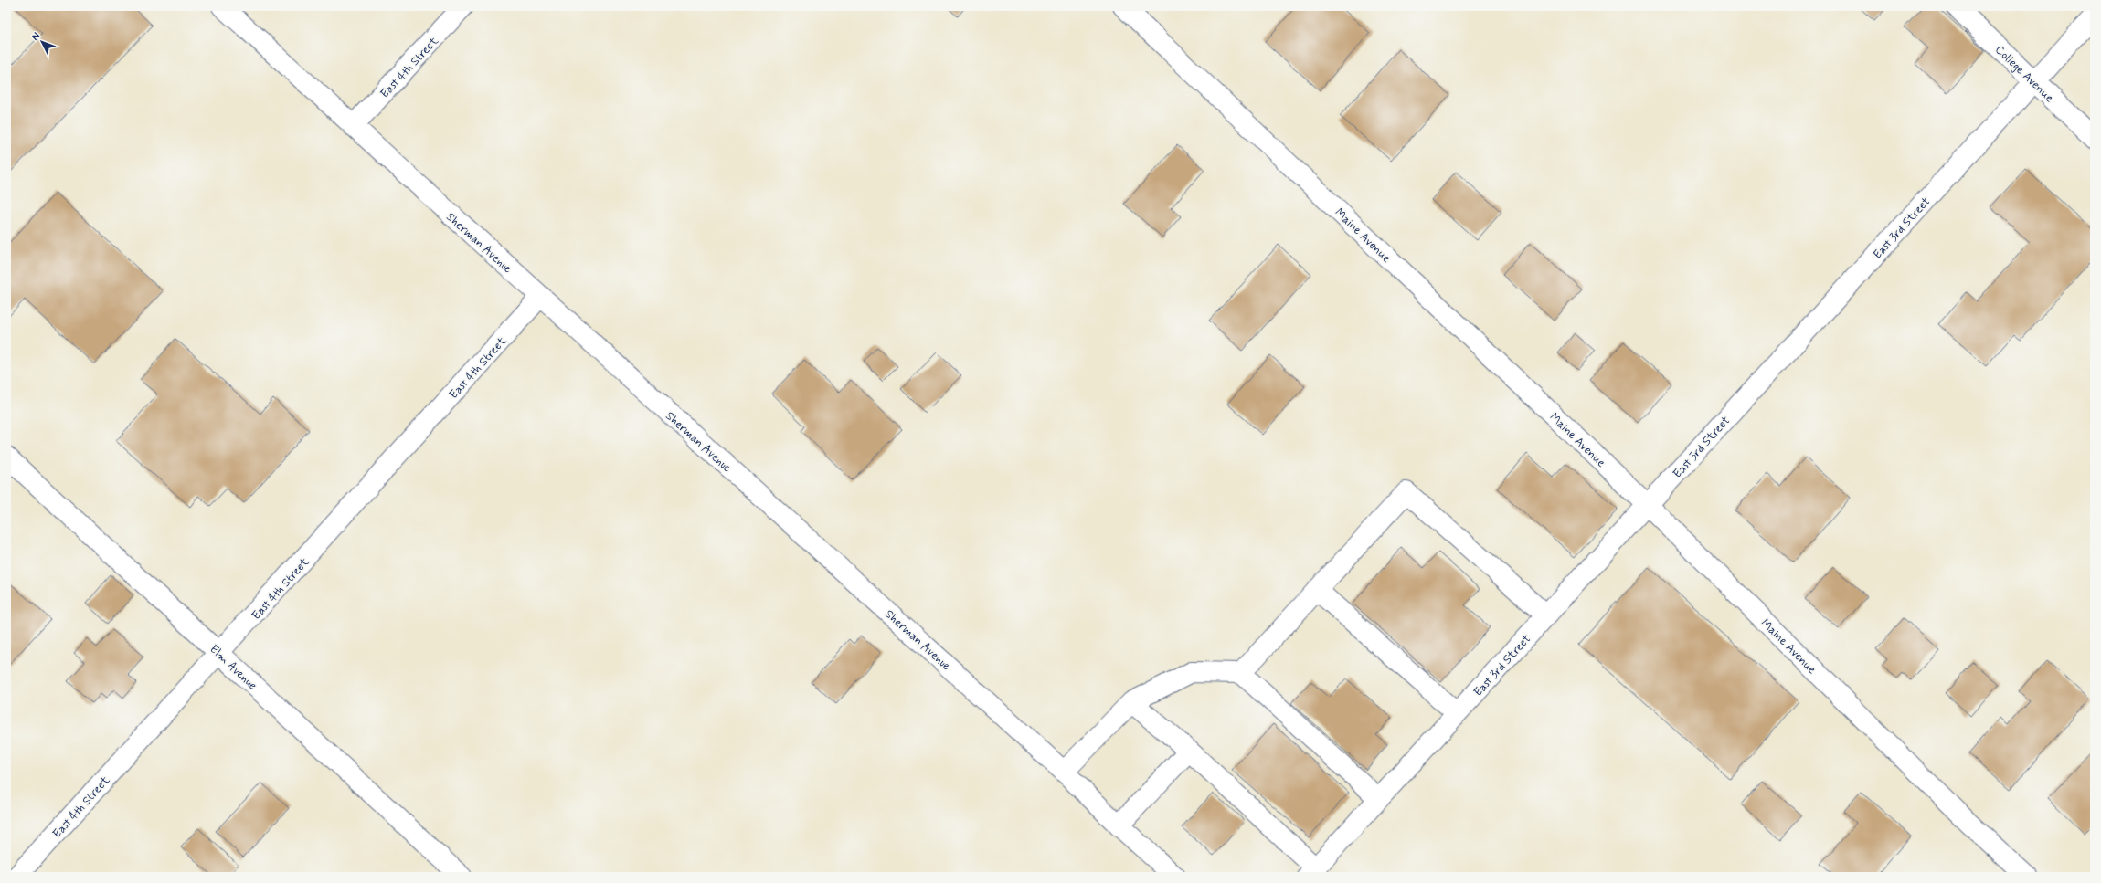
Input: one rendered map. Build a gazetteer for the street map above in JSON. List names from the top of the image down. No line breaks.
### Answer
{"streets":{"street":["East 4th Street","College Avenue","East 3rd Street","Maine Avenue","Sherman Avenue","Elm Avenue"]},"crossings":[["East 4th Street","Sherman Avenue"],["East 4th Street","Elm Avenue"],["College Avenue","East 3rd Street"],["East 3rd Street","Maine Avenue"]],"north":"top left"}
